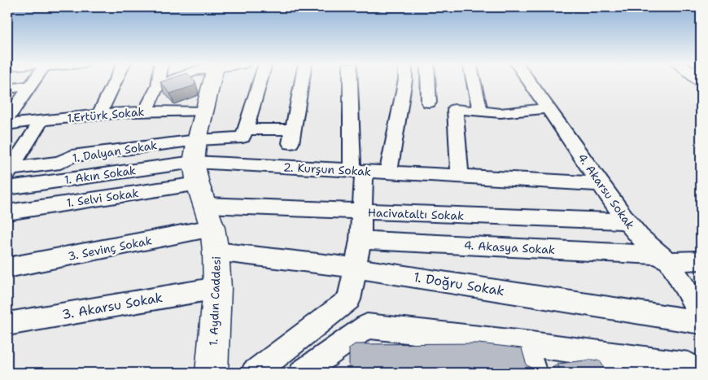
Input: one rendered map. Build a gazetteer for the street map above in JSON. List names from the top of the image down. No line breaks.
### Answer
{"streets":{"main road":["1. Aydın Caddesi"],"street":["1.Ertürk Sokak","1. Dalyan Sokak","2. Kurşun Sokak","1. Akın Sokak","4. Akarsu Sokak","1. Selvi Sokak","Hacivataltı Sokak","4. Akasya Sokak","3. Sevinç Sokak","1. Doğru Sokak","3. Akarsu Sokak"]},"crossings":[["1. Dalyan Sokak","2. Kurşun Sokak"],["1. Dalyan Sokak","1. Akın Sokak"],["1. Dalyan Sokak","1. Selvi Sokak"],["1. Dalyan Sokak","Hacivataltı Sokak"],["1. Dalyan Sokak","1. Aydın Caddesi"],["2. Kurşun Sokak","1. Akın Sokak"],["2. Kurşun Sokak","4. Akarsu Sokak"],["2. Kurşun Sokak","1. Selvi Sokak"],["2. Kurşun Sokak","Hacivataltı Sokak"],["2. Kurşun Sokak","1. Aydın Caddesi"],["1. Akın Sokak","1. Selvi Sokak"],["1. Akın Sokak","Hacivataltı Sokak"],["1. Akın Sokak","1. Aydın Caddesi"],["4. Akarsu Sokak","Hacivataltı Sokak"],["4. Akarsu Sokak","4. Akasya Sokak"],["1. Selvi Sokak","Hacivataltı Sokak"],["1. Selvi Sokak","1. Aydın Caddesi"],["Hacivataltı Sokak","1. Aydın Caddesi"],["3. Sevinç Sokak","1. Aydın Caddesi"],["1. Doğru Sokak","1. Aydın Caddesi"],["1. Aydın Caddesi","3. Akarsu Sokak"]]}
